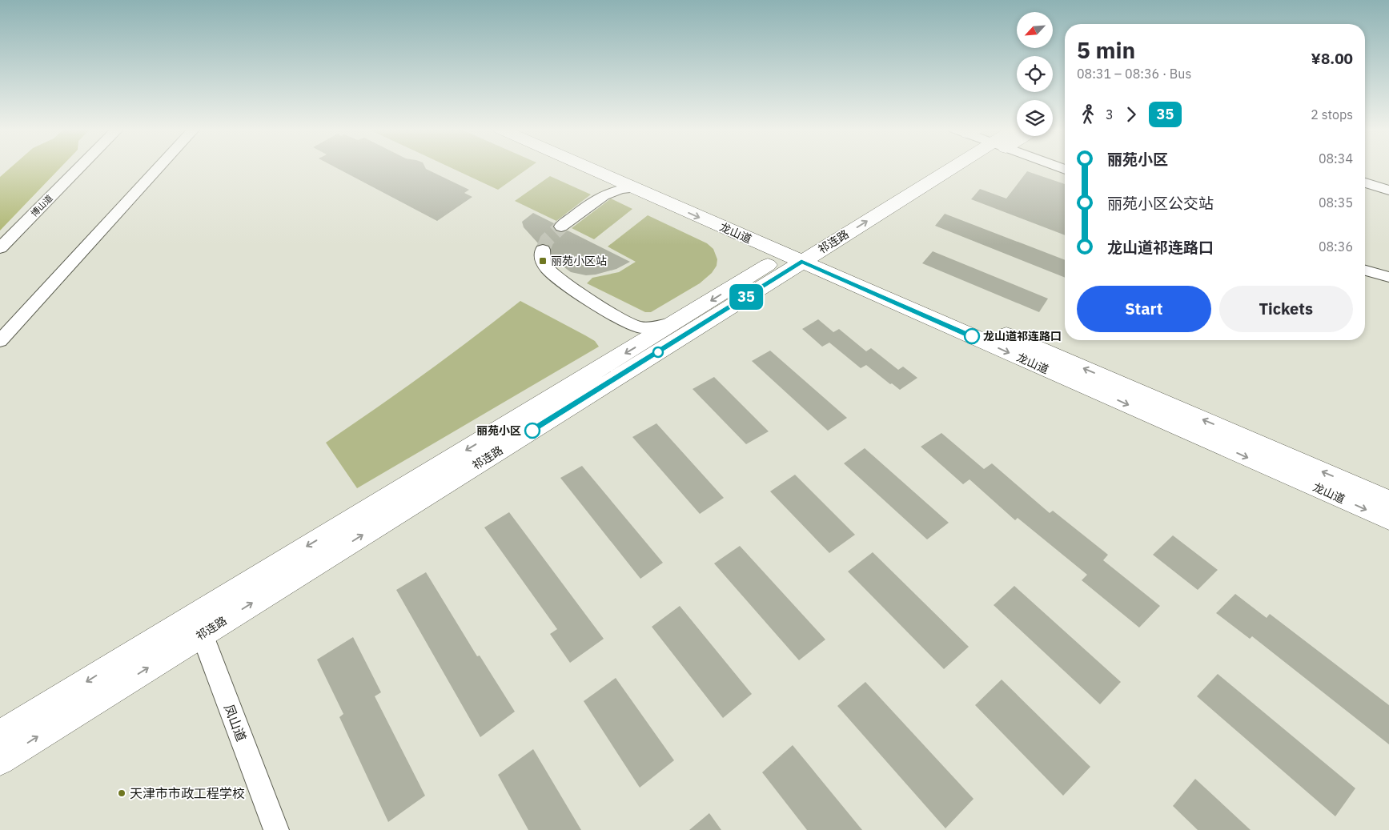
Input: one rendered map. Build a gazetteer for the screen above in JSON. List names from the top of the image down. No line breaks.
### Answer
{"streets":{"main road":["龙山道","祁连路"],"street":["博山道","凤山道"]},"crossings":[["龙山道","祁连路"],["祁连路","凤山道"]],"places":{"transit":["丽苑小区站"],"other":["龙山道祁连路口","丽苑小区","天津市市政工程学校"]},"lines":["bus line 35"],"north":"bottom left","page":{"on_map":"35","heading":["5 min","08:31 – 08:36 · Bus","¥8.00"],"legs":["3","35","2 stops"],"list":[{"name":"丽苑小区","value":"08:34"},{"name":"丽苑小区公交站","value":"08:35"},{"name":"龙山道祁连路口","value":"08:36"}],"buttons":["Start","Tickets"]}}
